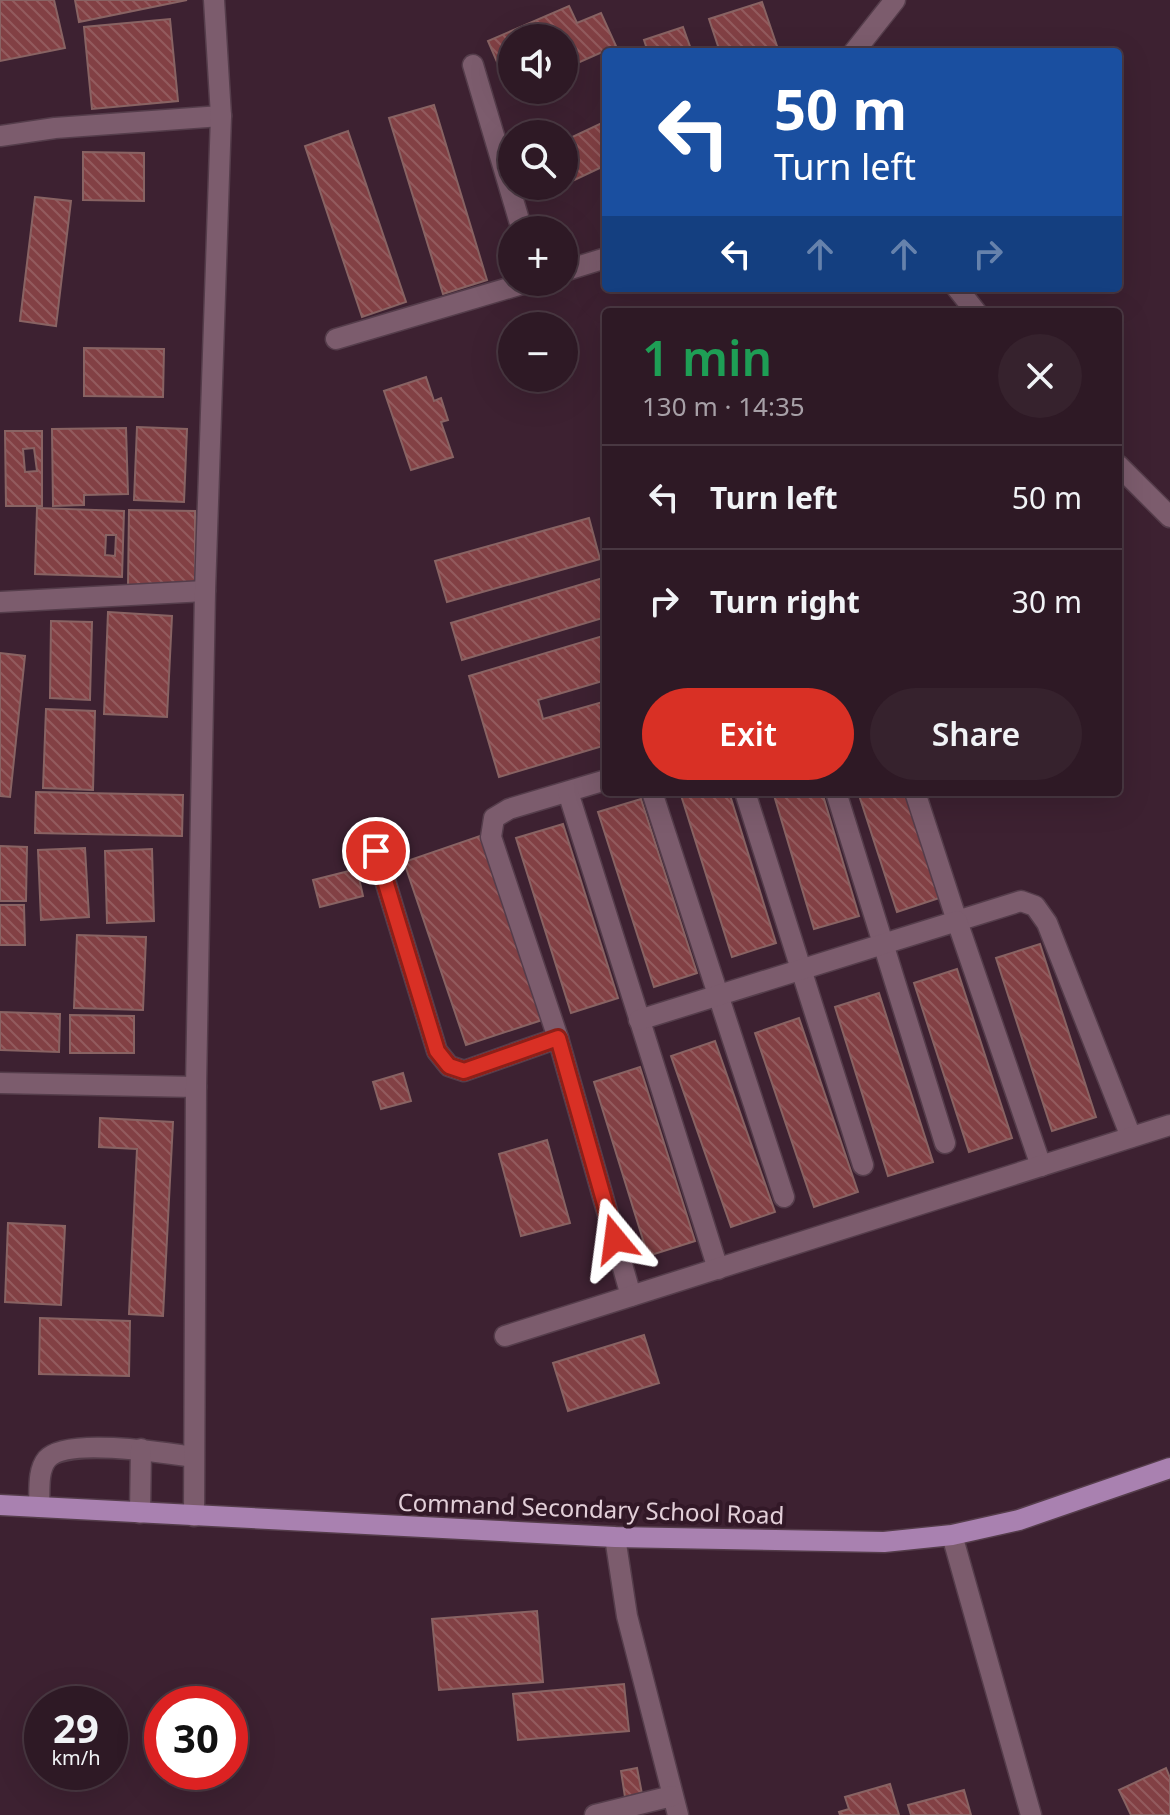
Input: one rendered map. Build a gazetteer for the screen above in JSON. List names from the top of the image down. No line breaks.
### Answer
{"streets":{"main road":["Command Secondary School Road"]},"page":{"map_buttons":["+","−"],"turn":["50 m","Turn left"],"heading":["1 min","130 m · 14:35"],"list":[{"name":"Turn left","value":"50 m"},{"name":"Turn right","value":"30 m"}],"buttons":["Exit","Share"],"speed":"29 km/h","limit":"30"}}
